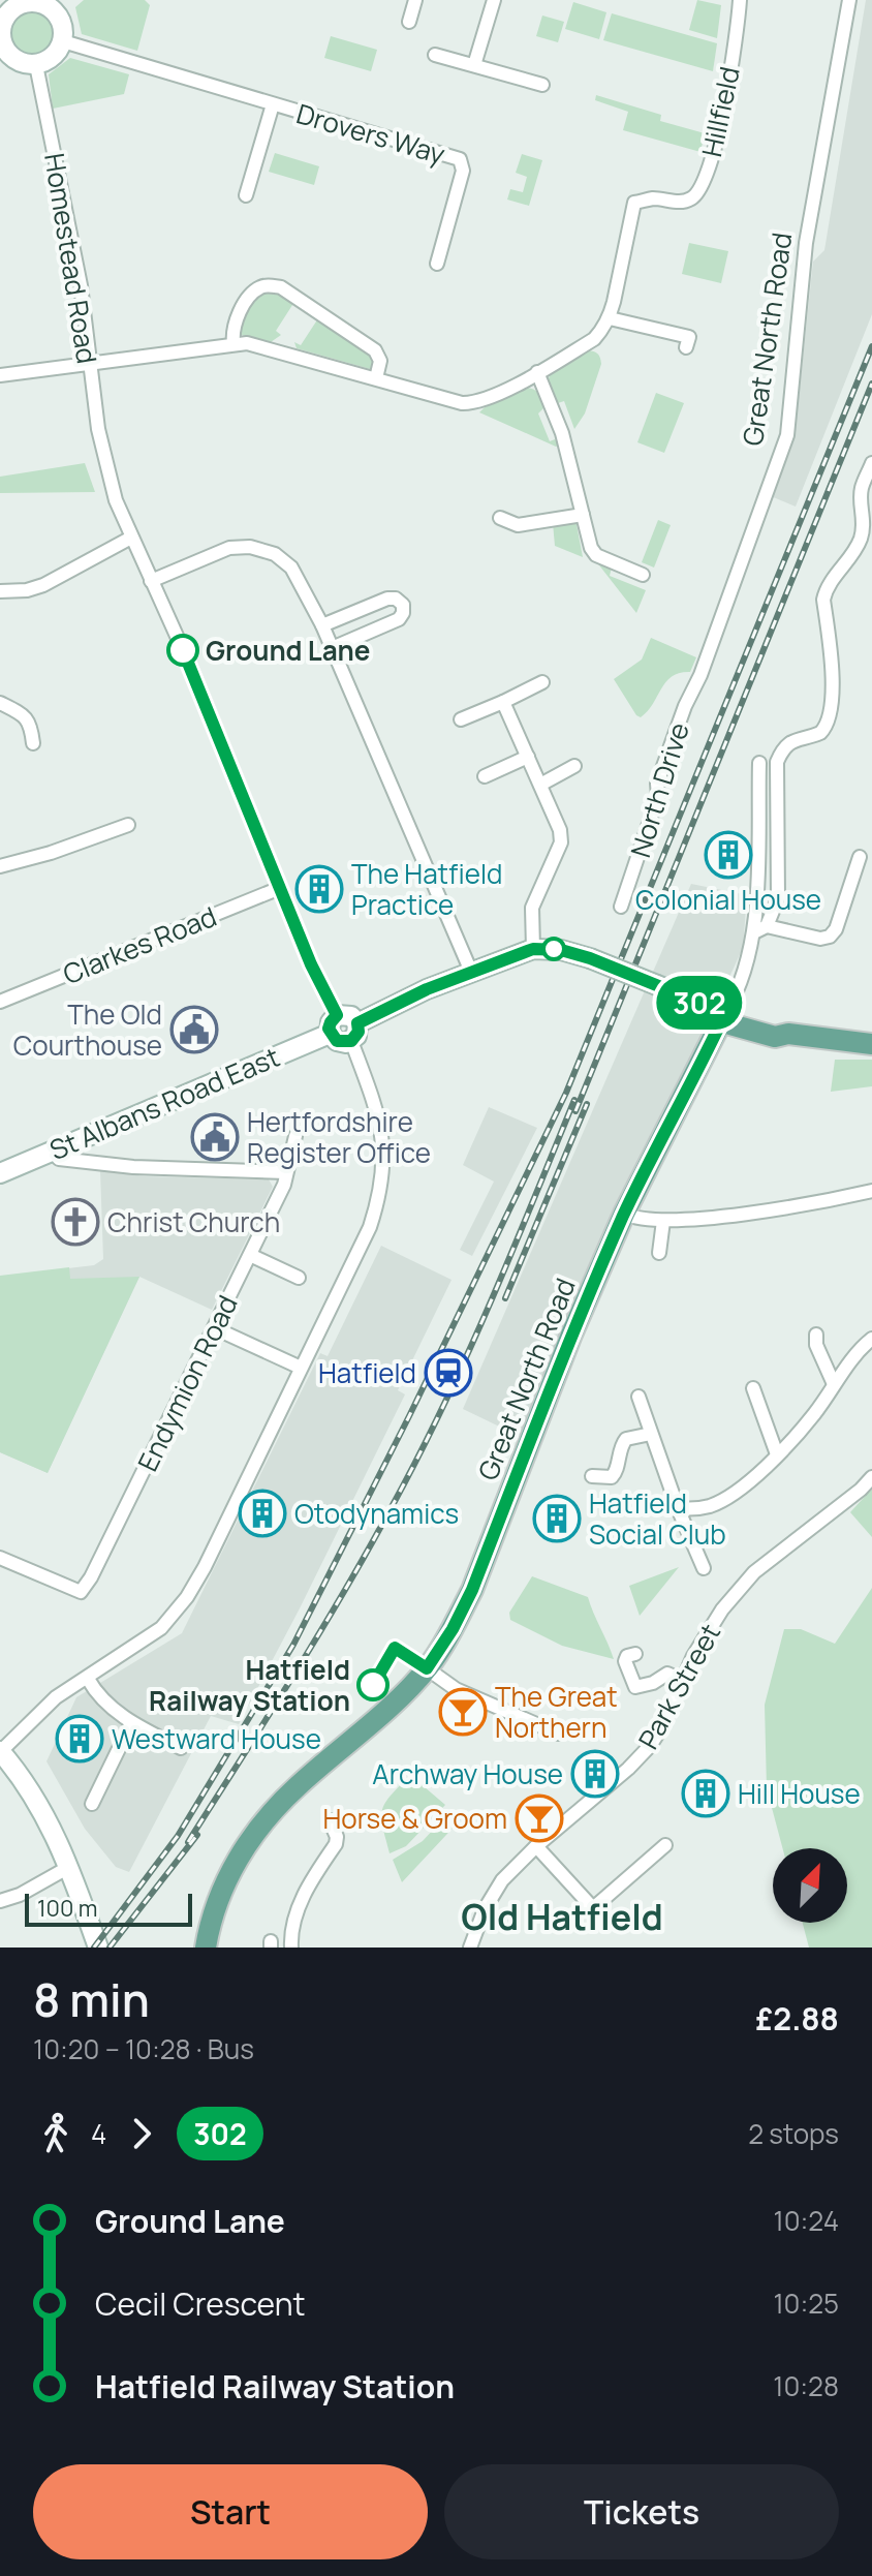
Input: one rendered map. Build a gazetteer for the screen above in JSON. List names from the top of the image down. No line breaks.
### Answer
{"streets":{"main road":["Great North Road","St Albans Road East"],"street":["Hillfield","Drovers Way","Homestead Road","North Drive","Clarkes Road","Endymion Road","Park Street"]},"crossings":[["Drovers Way","Homestead Road"],["Great North Road","North Drive"]],"districts":["Old Hatfield"],"places":{"other":["Ground Lane","Hatfield Railway Station"],"building":["Colonial House","The Hatfield Practice","Otodynamics","Hatfield Social Club","Westward House","Archway House","Hill House"],"public building":["The Old Courthouse","Hertfordshire Register Office"],"church":["Christ Church"],"station":["Hatfield"],"bar":["The Great Northern","Horse & Groom"]},"lines":["bus line 302"],"scale_bar":"100 m","north":"top right","page":{"on_map":"302","scale":"100 m","heading":["8 min","10:20 – 10:28 · Bus","£2.88"],"legs":["4","302","2 stops"],"list":[{"name":"Ground Lane","value":"10:24"},{"name":"Cecil Crescent","value":"10:25"},{"name":"Hatfield Railway Station","value":"10:28"}],"buttons":["Start","Tickets"]}}
